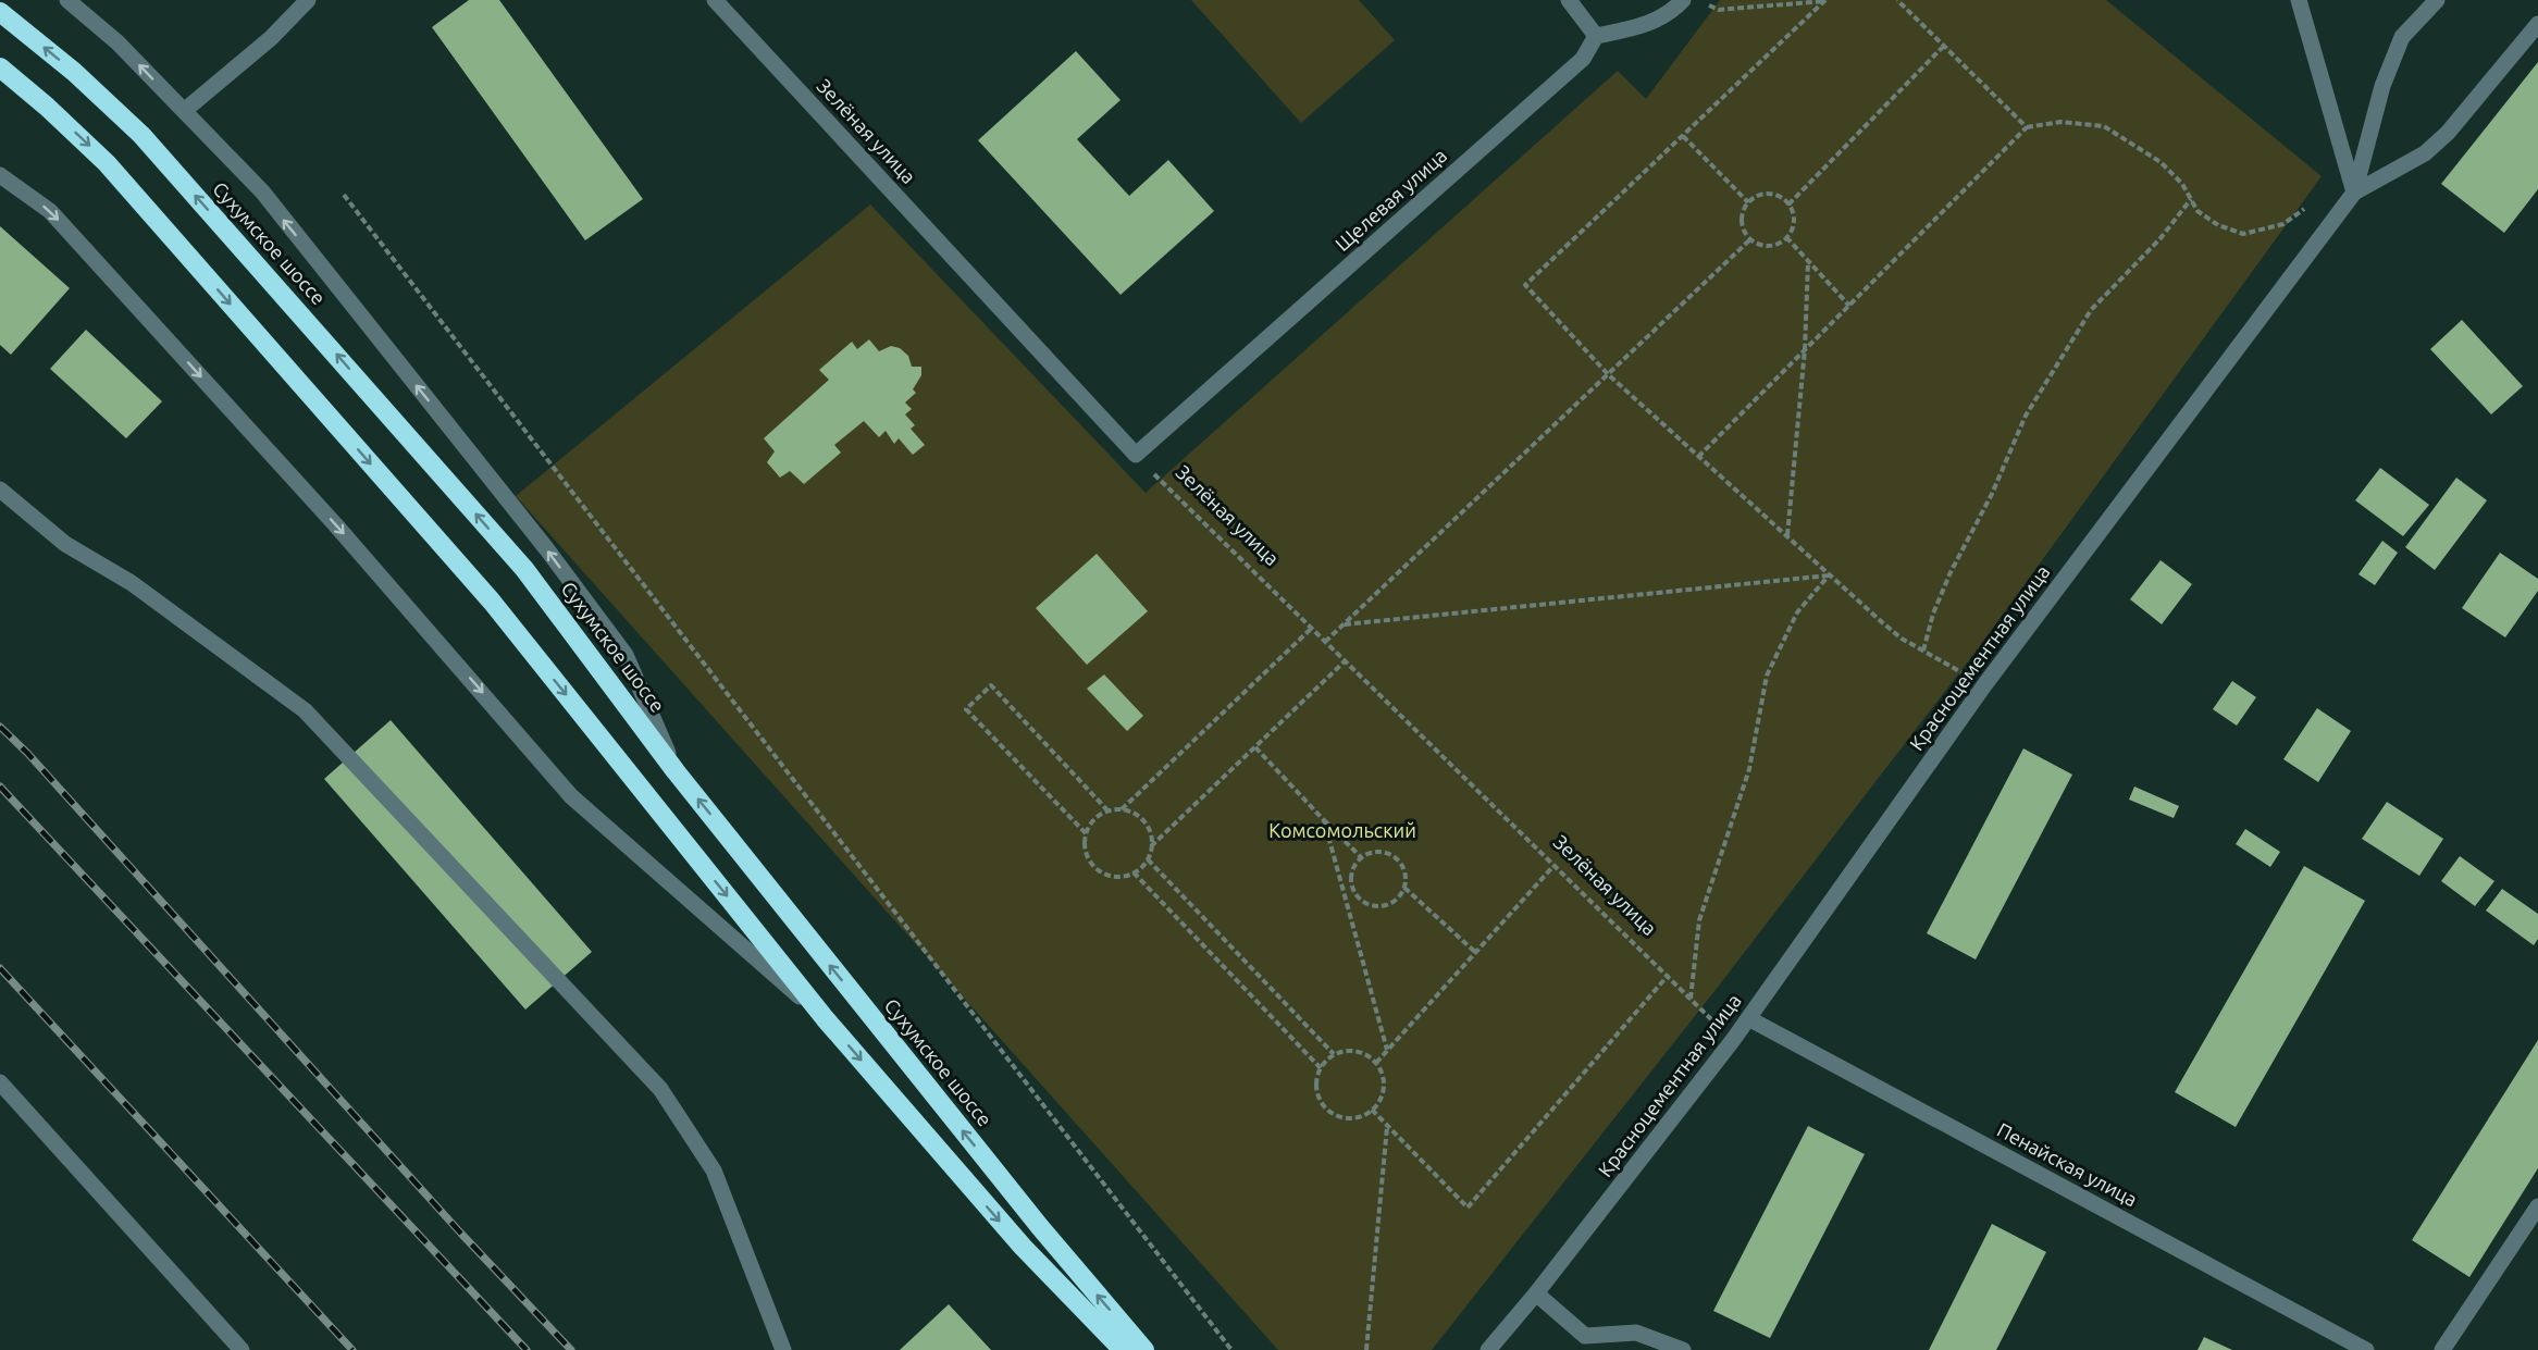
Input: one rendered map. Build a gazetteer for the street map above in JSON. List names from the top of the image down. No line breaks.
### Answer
{"streets":{"highway":["Сухумское шоссе"],"street":["Зелёная улица","Щелевая улица","Красноцементная улица","Пенайская улица"]},"crossings":[["Зелёная улица","Щелевая улица"],["Зелёная улица","Красноцементная улица"],["Красноцементная улица","Пенайская улица"]],"parks":["Комсомольский"]}
